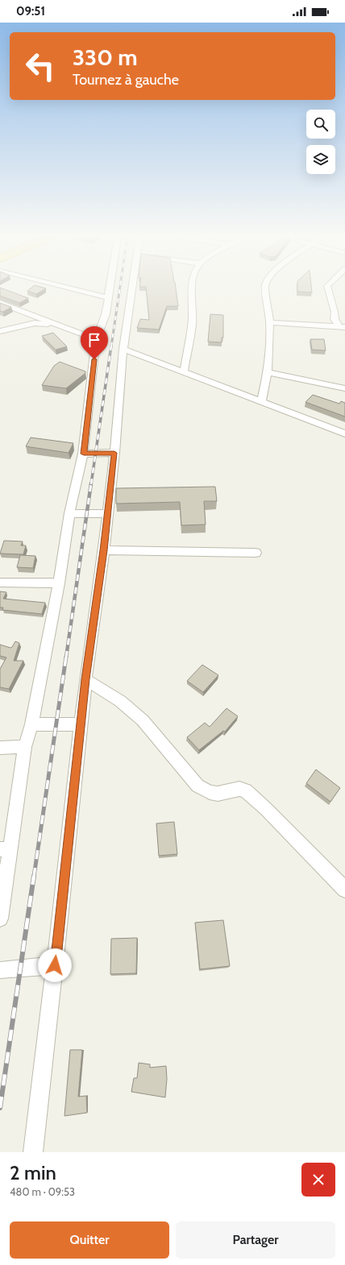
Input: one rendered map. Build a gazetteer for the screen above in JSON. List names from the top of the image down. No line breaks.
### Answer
{"page":{"status":"09:51","turn":["330 m","Tournez à gauche"],"heading":["2 min","480 m · 09:53"],"buttons":["Quitter","Partager"]}}
